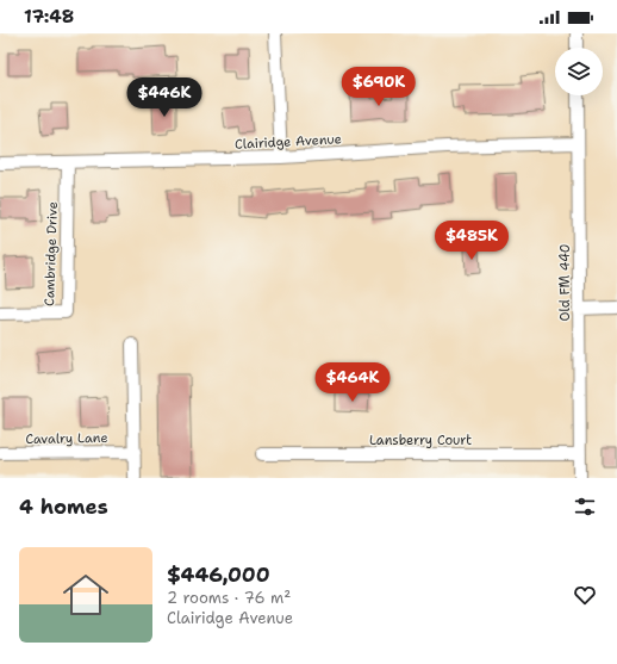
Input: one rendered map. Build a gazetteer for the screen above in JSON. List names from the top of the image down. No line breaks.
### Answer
{"streets":{"street":["Clairidge Avenue","Cambridge Drive","Old FM 440","Cavalry Lane","Lansberry Court"]},"crossings":[["Clairidge Avenue","Cambridge Drive"],["Clairidge Avenue","Old FM 440"],["Old FM 440","Lansberry Court"]],"page":{"status":"17:48","price":["$690K","$446K","$485K","$464K"],"heading":"4 homes","list":[{"name":"$446,000","note":"2 rooms · 76 m² · Clairidge Avenue"}]}}
